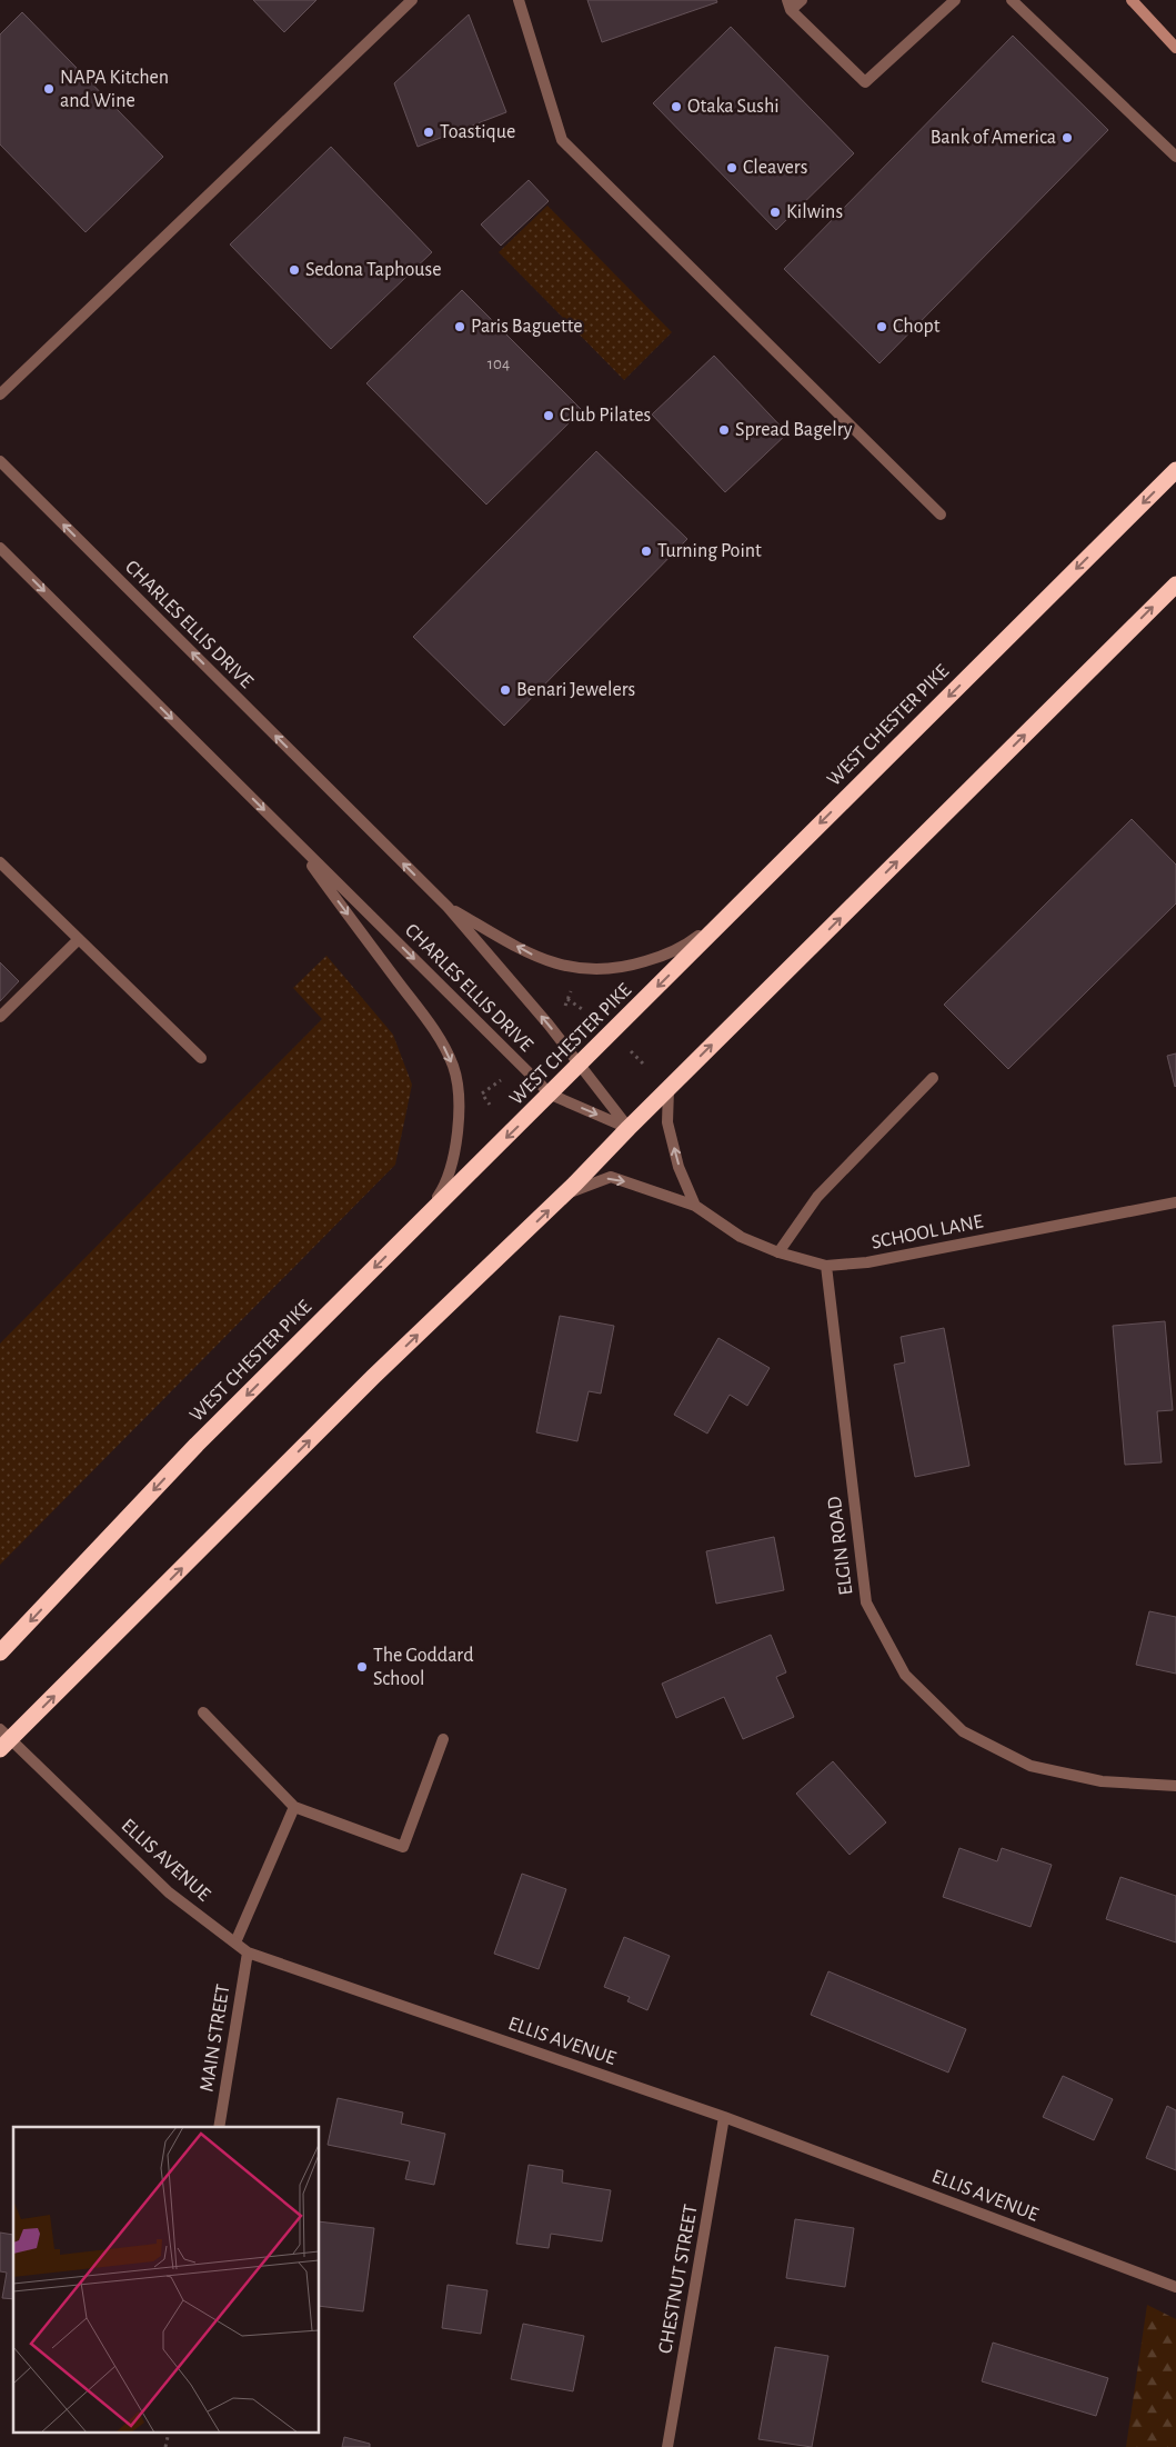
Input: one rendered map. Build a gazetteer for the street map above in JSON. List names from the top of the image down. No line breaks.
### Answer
{"streets":{"highway":["WEST CHESTER PIKE"],"street":["CHARLES ELLIS DRIVE","SCHOOL LANE","ELGIN ROAD","ELLIS AVENUE","MAIN STREET","CHESTNUT STREET"]},"crossings":[["CHARLES ELLIS DRIVE","WEST CHESTER PIKE"],["SCHOOL LANE","ELGIN ROAD"],["ELLIS AVENUE","MAIN STREET"],["ELLIS AVENUE","CHESTNUT STREET"]],"places":["NAPA Kitchen and Wine","Otaka Sushi","Toastique","Bank of America","Cleavers","Kilwins","Sedona Taphouse","Paris Baguette","Chopt","Club Pilates","Spread Bagelry","Turning Point","Benari Jewelers","The Goddard School"],"house_numbers":["104"]}
